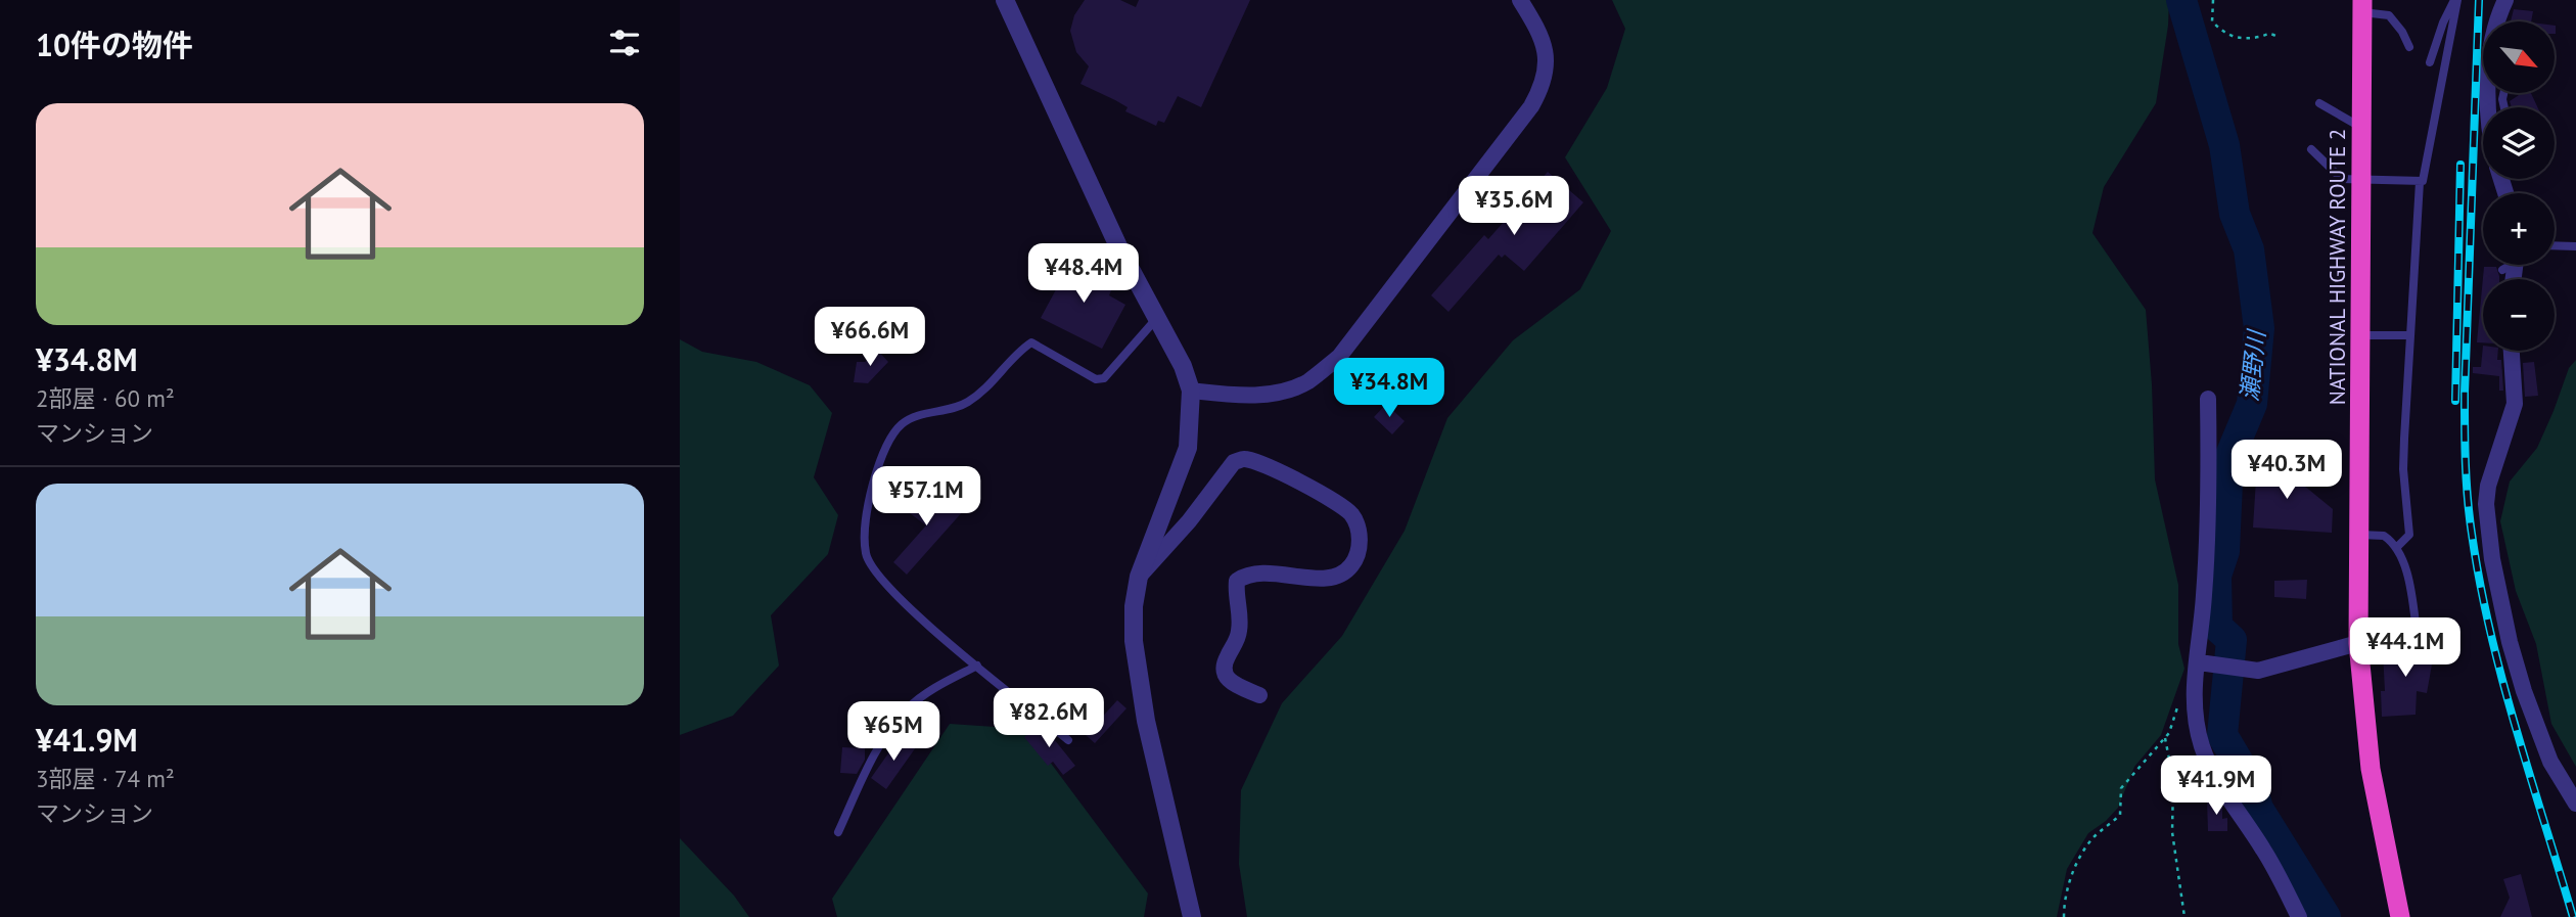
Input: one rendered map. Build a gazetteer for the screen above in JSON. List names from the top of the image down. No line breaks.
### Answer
{"streets":{"highway":["NATIONAL HIGHWAY ROUTE 2"]},"water":["瀬野川"],"north":"bottom right","page":{"heading":"10件の物件","map_buttons":["+","−"],"list":[{"name":"¥34.8M","note":"2部屋 · 60 m² · マンション"},{"name":"¥41.9M","note":"3部屋 · 74 m² · マンション"}],"price":["¥35.6M","¥48.4M","¥66.6M","¥34.8M","¥40.3M","¥57.1M","¥44.1M","¥82.6M","¥65M","¥41.9M"]}}
